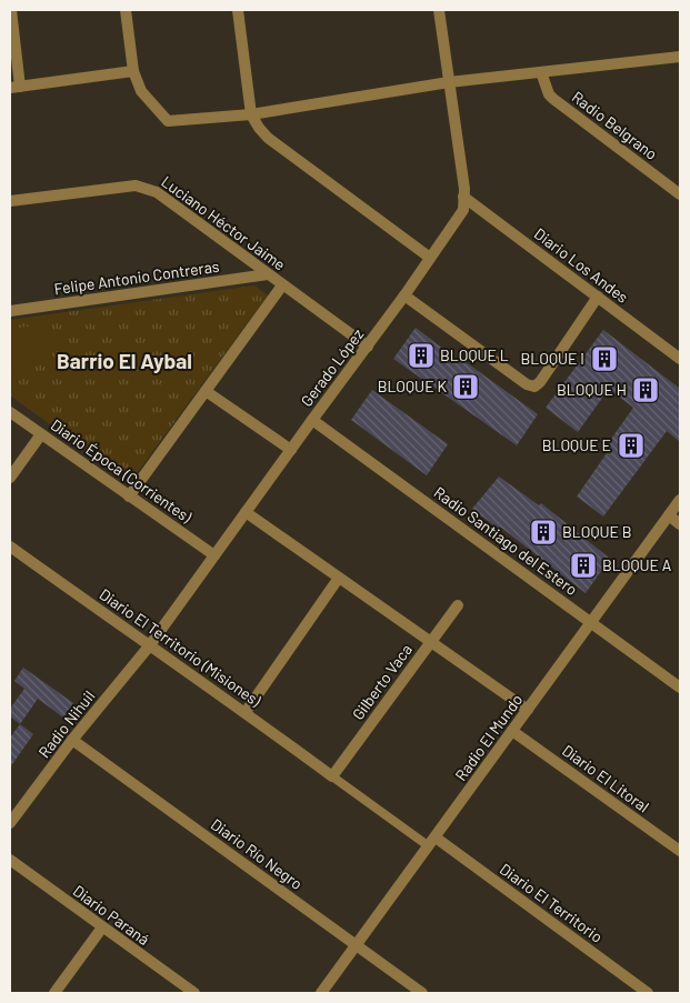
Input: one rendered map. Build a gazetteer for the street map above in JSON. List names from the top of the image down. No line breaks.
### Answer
{"streets":{"street":["Radio Belgrano","Luciano Héctor Jaime","Diario Los Andes","Felipe Antonio Contreras","Gerado López","Diario Época (Corrientes)","Radio Santiago del Estero","Diario El Territorio (Misiones)","Gilberto Vaca","Radio Nihuil","Radio El Mundo","Diario El Litoral","Diario Río Negro","Diario El Territorio","Diario Paraná"]},"crossings":[["Luciano Héctor Jaime","Felipe Antonio Contreras"],["Luciano Héctor Jaime","Gerado López"],["Diario Los Andes","Gerado López"],["Gerado López","Diario Época (Corrientes)"],["Gerado López","Radio Santiago del Estero"],["Gerado López","Diario El Territorio (Misiones)"],["Gerado López","Radio Nihuil"],["Radio Santiago del Estero","Radio El Mundo"],["Diario El Territorio (Misiones)","Gilberto Vaca"],["Diario El Territorio (Misiones)","Radio Nihuil"],["Radio Nihuil","Diario Río Negro"],["Radio El Mundo","Diario El Litoral"],["Radio El Mundo","Diario Río Negro"],["Radio El Mundo","Diario El Territorio"]],"districts":["Barrio El Aybal"],"places":{"building":["BLOQUE L","BLOQUE I","BLOQUE K","BLOQUE H","BLOQUE E","BLOQUE B","BLOQUE A"]}}
